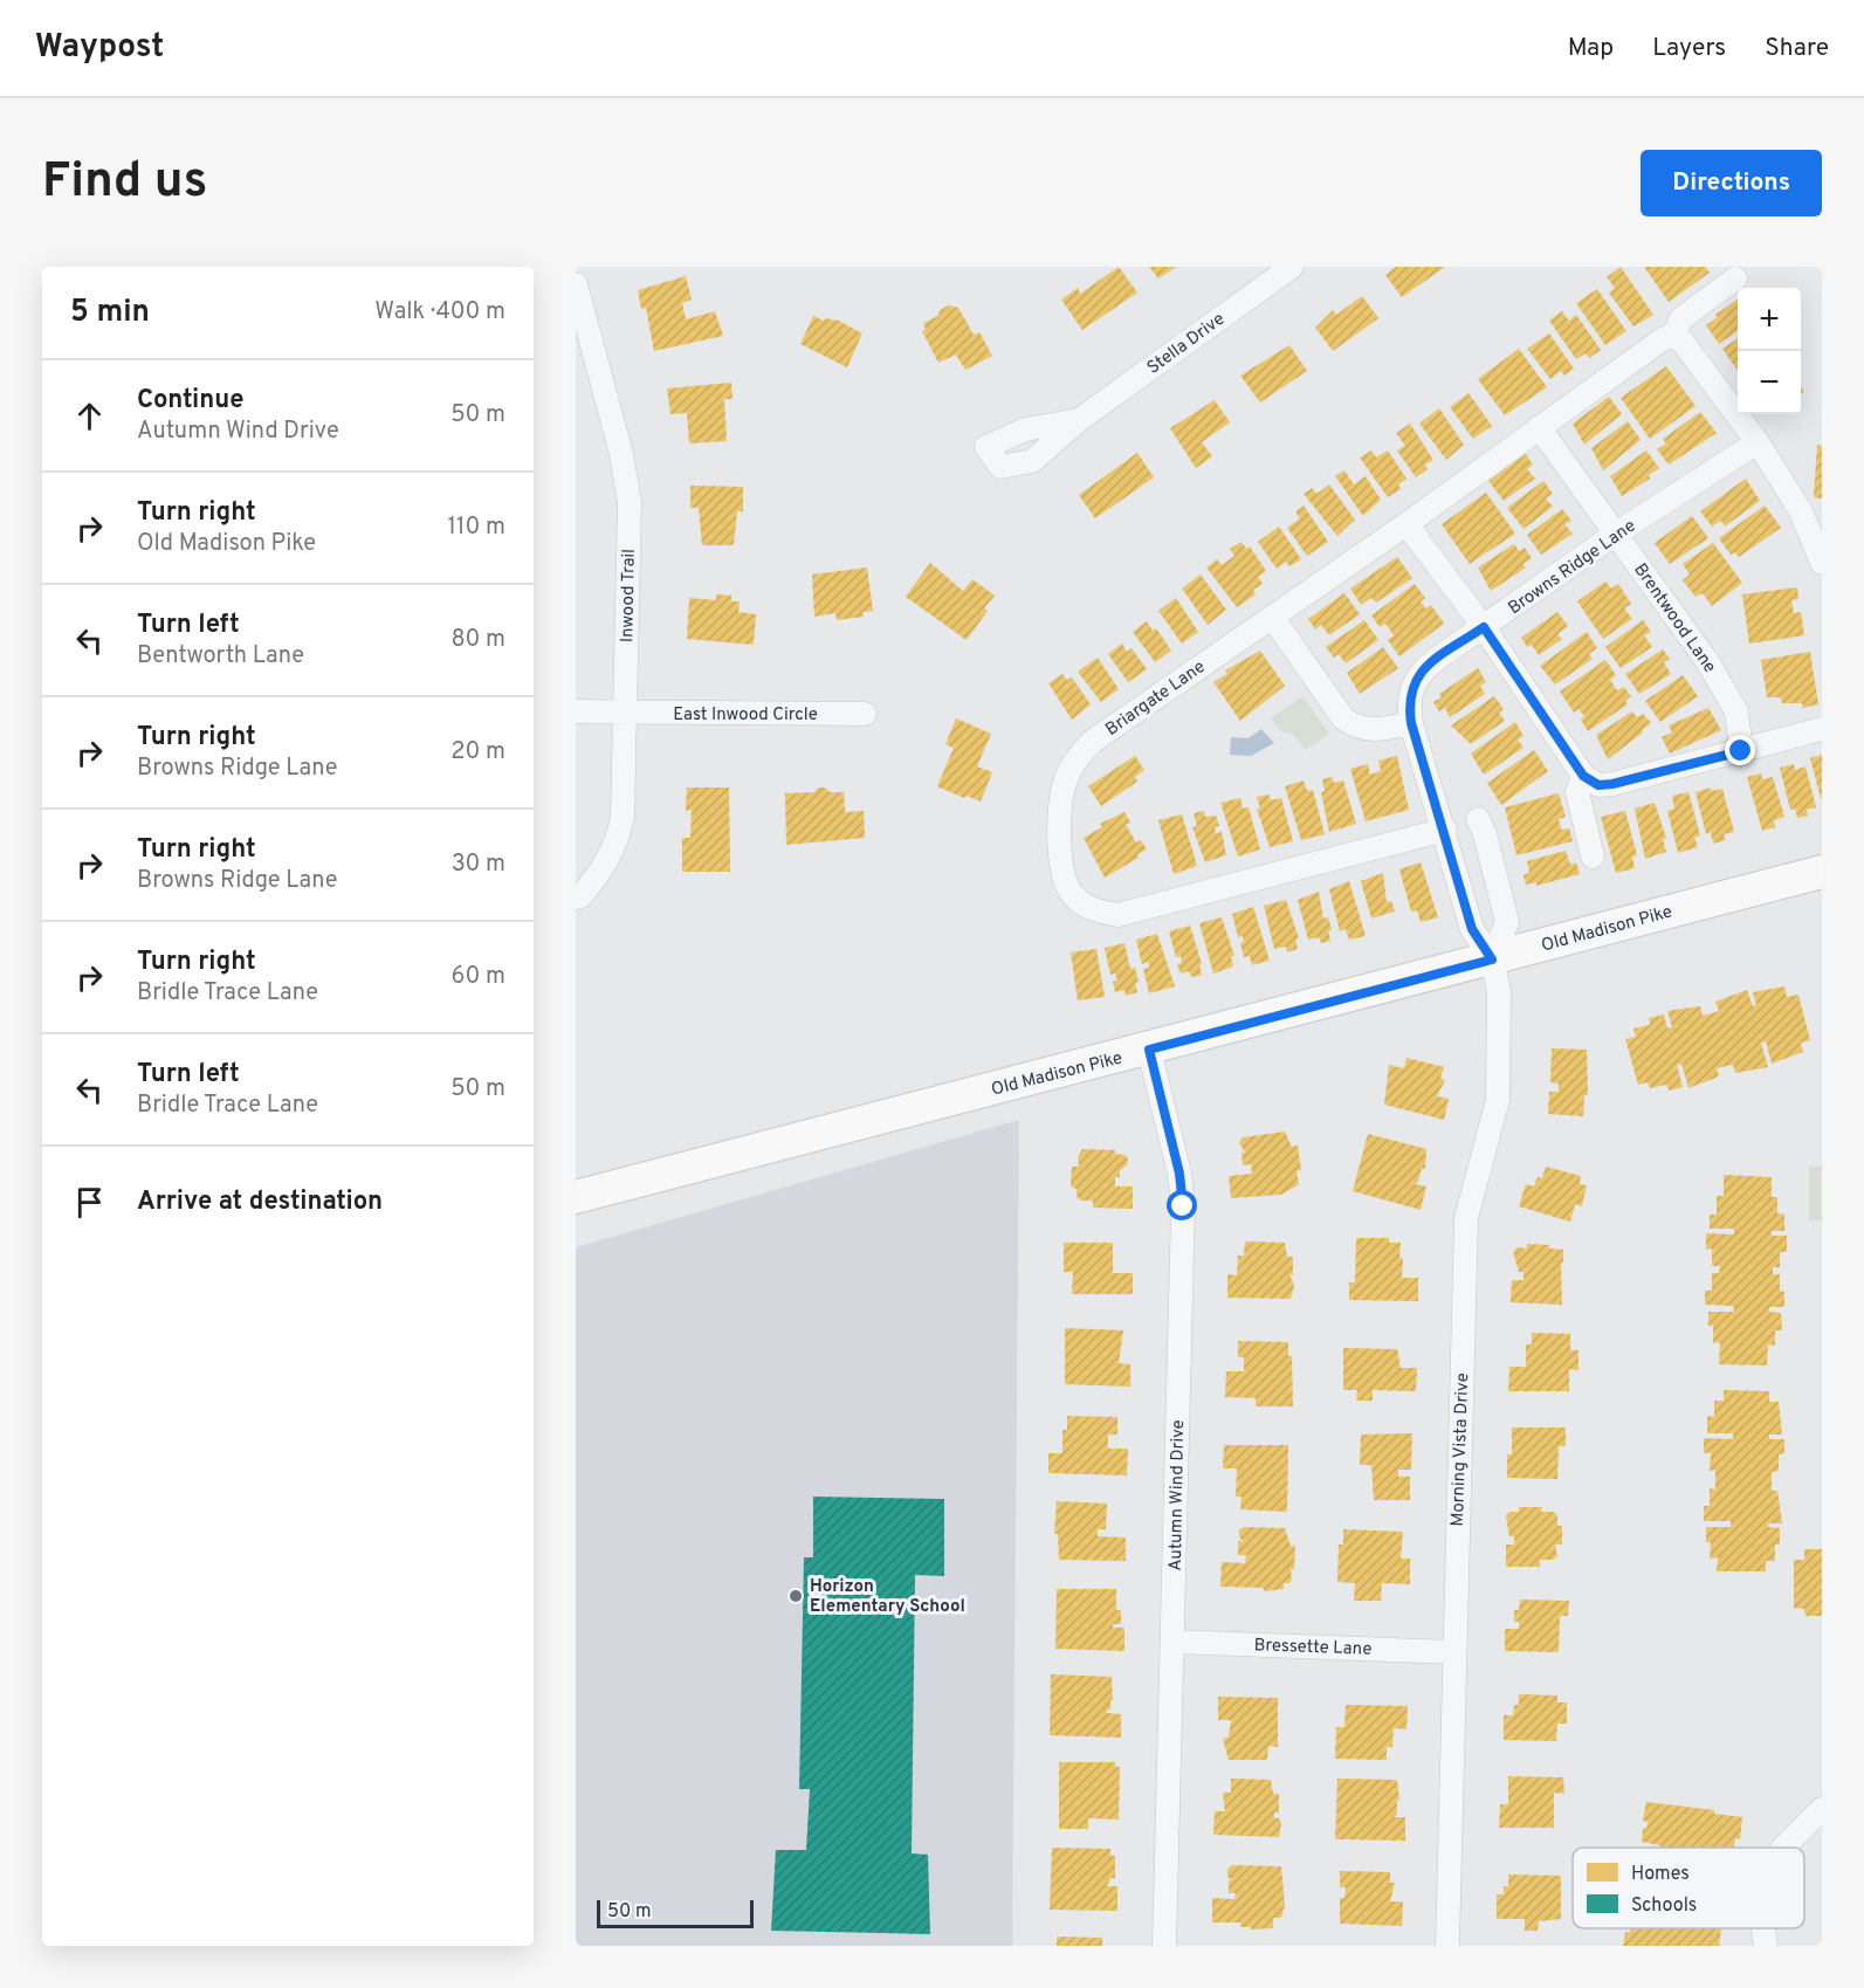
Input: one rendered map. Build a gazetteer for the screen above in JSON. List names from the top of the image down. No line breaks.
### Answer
{"streets":{"main road":["Old Madison Pike"],"street":["Stella Drive","Browns Ridge Lane","Inwood Trail","Brentwood Lane","Briargate Lane","East Inwood Circle","Morning Vista Drive","Autumn Wind Drive","Bressette Lane"]},"crossings":[["Browns Ridge Lane","Brentwood Lane"],["Browns Ridge Lane","Briargate Lane"],["Browns Ridge Lane","Old Madison Pike"],["Browns Ridge Lane","Morning Vista Drive"],["Inwood Trail","East Inwood Circle"],["Brentwood Lane","Briargate Lane"],["Old Madison Pike","Morning Vista Drive"],["Old Madison Pike","Autumn Wind Drive"],["Morning Vista Drive","Bressette Lane"],["Autumn Wind Drive","Bressette Lane"]],"places":["Horizon Elementary School"],"legend":["Homes","Schools"],"scale_bar":"50 m","page":{"header":"Waypost","nav":["Map","Layers","Share"],"buttons":"Directions","title":"Find us","heading":["5 min","Walk · 400 m"],"map_buttons":["+","−"],"list":[["Continue","Autumn Wind Drive","50 m"],["Turn right","Old Madison Pike","110 m"],["Turn left","Bentworth Lane","80 m"],["Turn right","Browns Ridge Lane","20 m"],["Turn right","Browns Ridge Lane","30 m"],["Turn right","Bridle Trace Lane","60 m"],["Turn left","Bridle Trace Lane","50 m"],"Arrive at destination"],"scale":"50 m"}}
